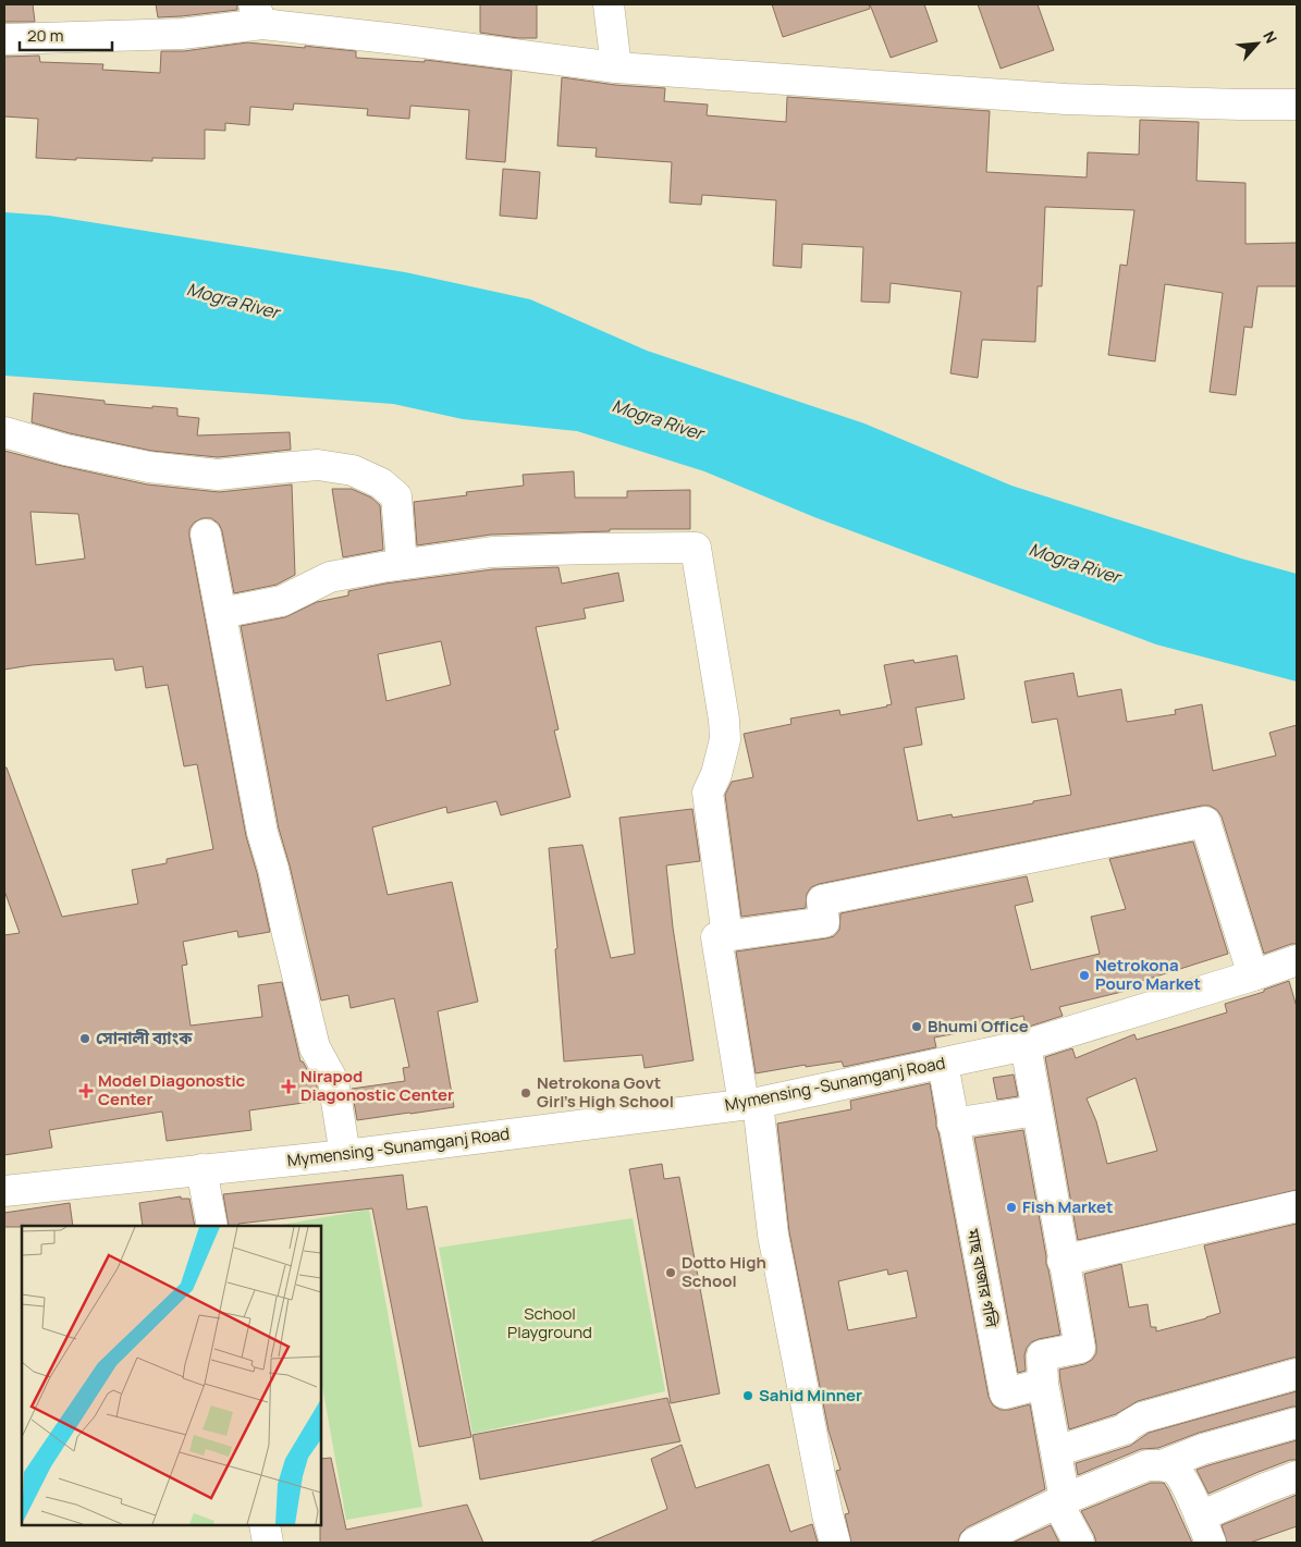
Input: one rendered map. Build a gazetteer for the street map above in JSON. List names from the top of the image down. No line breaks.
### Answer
{"streets":{"street":["Mymensing -Sunamganj Road","মাছ বাজার গলি"]},"crossings":[["Mymensing -Sunamganj Road","মাছ বাজার গলি"]],"water":["Mogra River"],"parks":["School Playground"],"places":{"other":["Netrokona Pouro Market","Bhumi Office","সোনালী ব্যাংক","Netrokona Govt Girl's High School","Fish Market","Dotto High School","Sahid Minner"],"health":["Nirapod Diagonostic Center","Model Diagonostic Center"]},"scale_bar":"20 m","north":"top right"}
